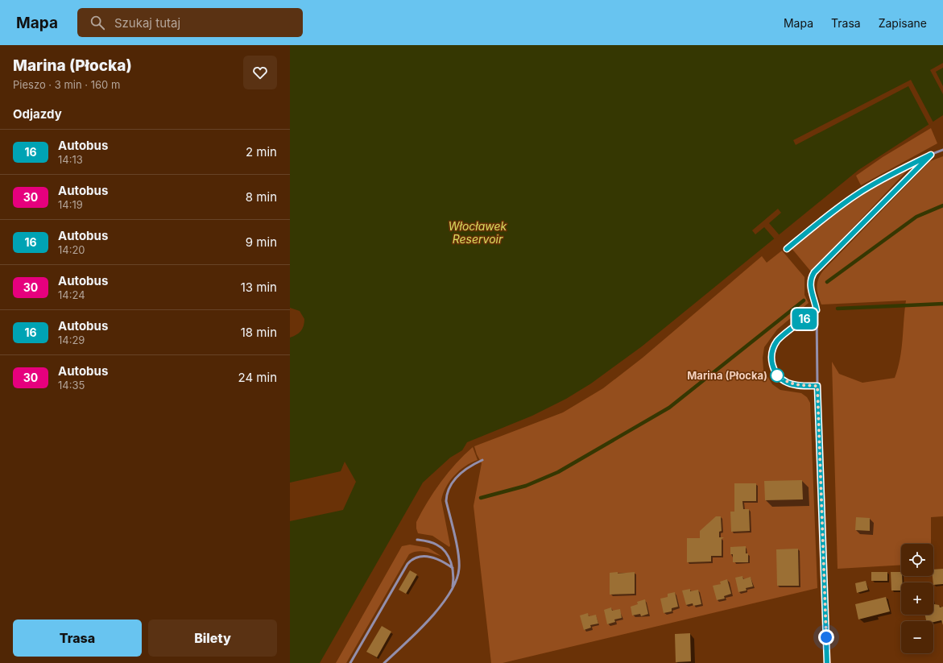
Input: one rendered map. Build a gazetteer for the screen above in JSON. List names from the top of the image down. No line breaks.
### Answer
{"water":["Włocławek Reservoir"],"places":["Marina (Płocka)"],"lines":["bus line 16"],"page":{"header":"Mapa","search":"Szukaj tutaj","nav":["Mapa","Trasa","Zapisane"],"heading":[["Marina (Płocka)","Pieszo · 3 min · 160 m"],"Odjazdy"],"on_map":"16","list":[{"mark":"16","name":"Autobus","note":"14:13","value":"2 min"},{"mark":"30","name":"Autobus","note":"14:19","value":"8 min"},{"mark":"16","name":"Autobus","note":"14:20","value":"9 min"},{"mark":"30","name":"Autobus","note":"14:24","value":"13 min"},{"mark":"16","name":"Autobus","note":"14:29","value":"18 min"},{"mark":"30","name":"Autobus","note":"14:35","value":"24 min"}],"map_buttons":["+","−"],"buttons":["Trasa","Bilety"]}}
